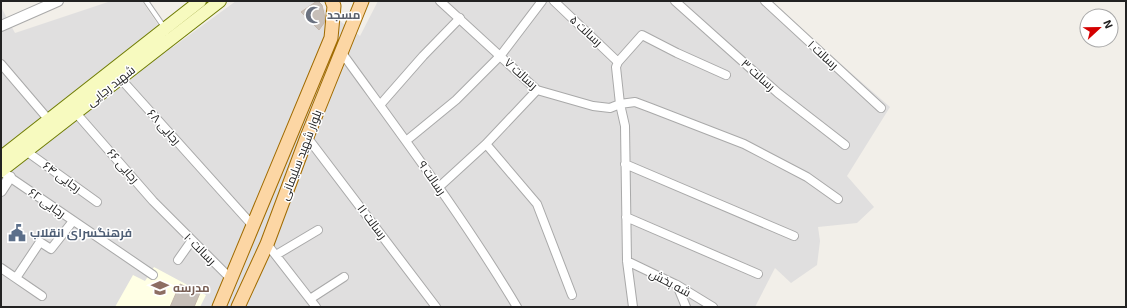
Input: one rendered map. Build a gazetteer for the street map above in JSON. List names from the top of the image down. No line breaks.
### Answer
{"streets":{"main road":["شهید رجایی","بلوار شهید سلیمانی"],"street":["رسالت ۵","رسالت ۱","رسالت ۷","رسالت ۳","رجایی ۶۸","رجایی ۶۶","رجایی ۶۴","رسالت ۹","رجایی ۶۲","رسالت ۱۱","رسالت ۱۰","شه بخش"]},"crossings":[["شهید رجایی","رجایی ۶۸"],["شهید رجایی","رجایی ۶۶"],["شهید رجایی","رجایی ۶۴"],["شهید رجایی","رجایی ۶۲"],["رجایی ۶۸","بلوار شهید سلیمانی"],["بلوار شهید سلیمانی","رسالت ۹"],["بلوار شهید سلیمانی","رسالت ۱۱"],["بلوار شهید سلیمانی","رسالت ۱۰"],["رجایی ۶۶","رسالت ۱۰"]],"places":{"mosque":["مسجد"],"public building":["فرهنگسرای انقلاب"],"school or university":["مدرسه"]},"north":"right"}
